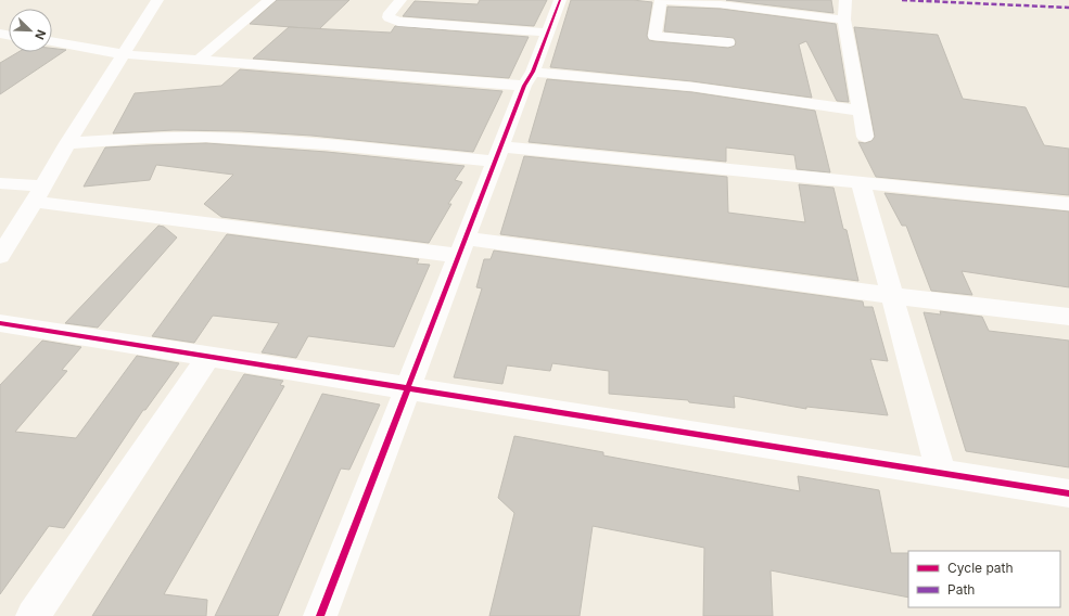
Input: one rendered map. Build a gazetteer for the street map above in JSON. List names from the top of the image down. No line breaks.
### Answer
{"legend":["Cycle path","Path"],"north":"bottom right"}
